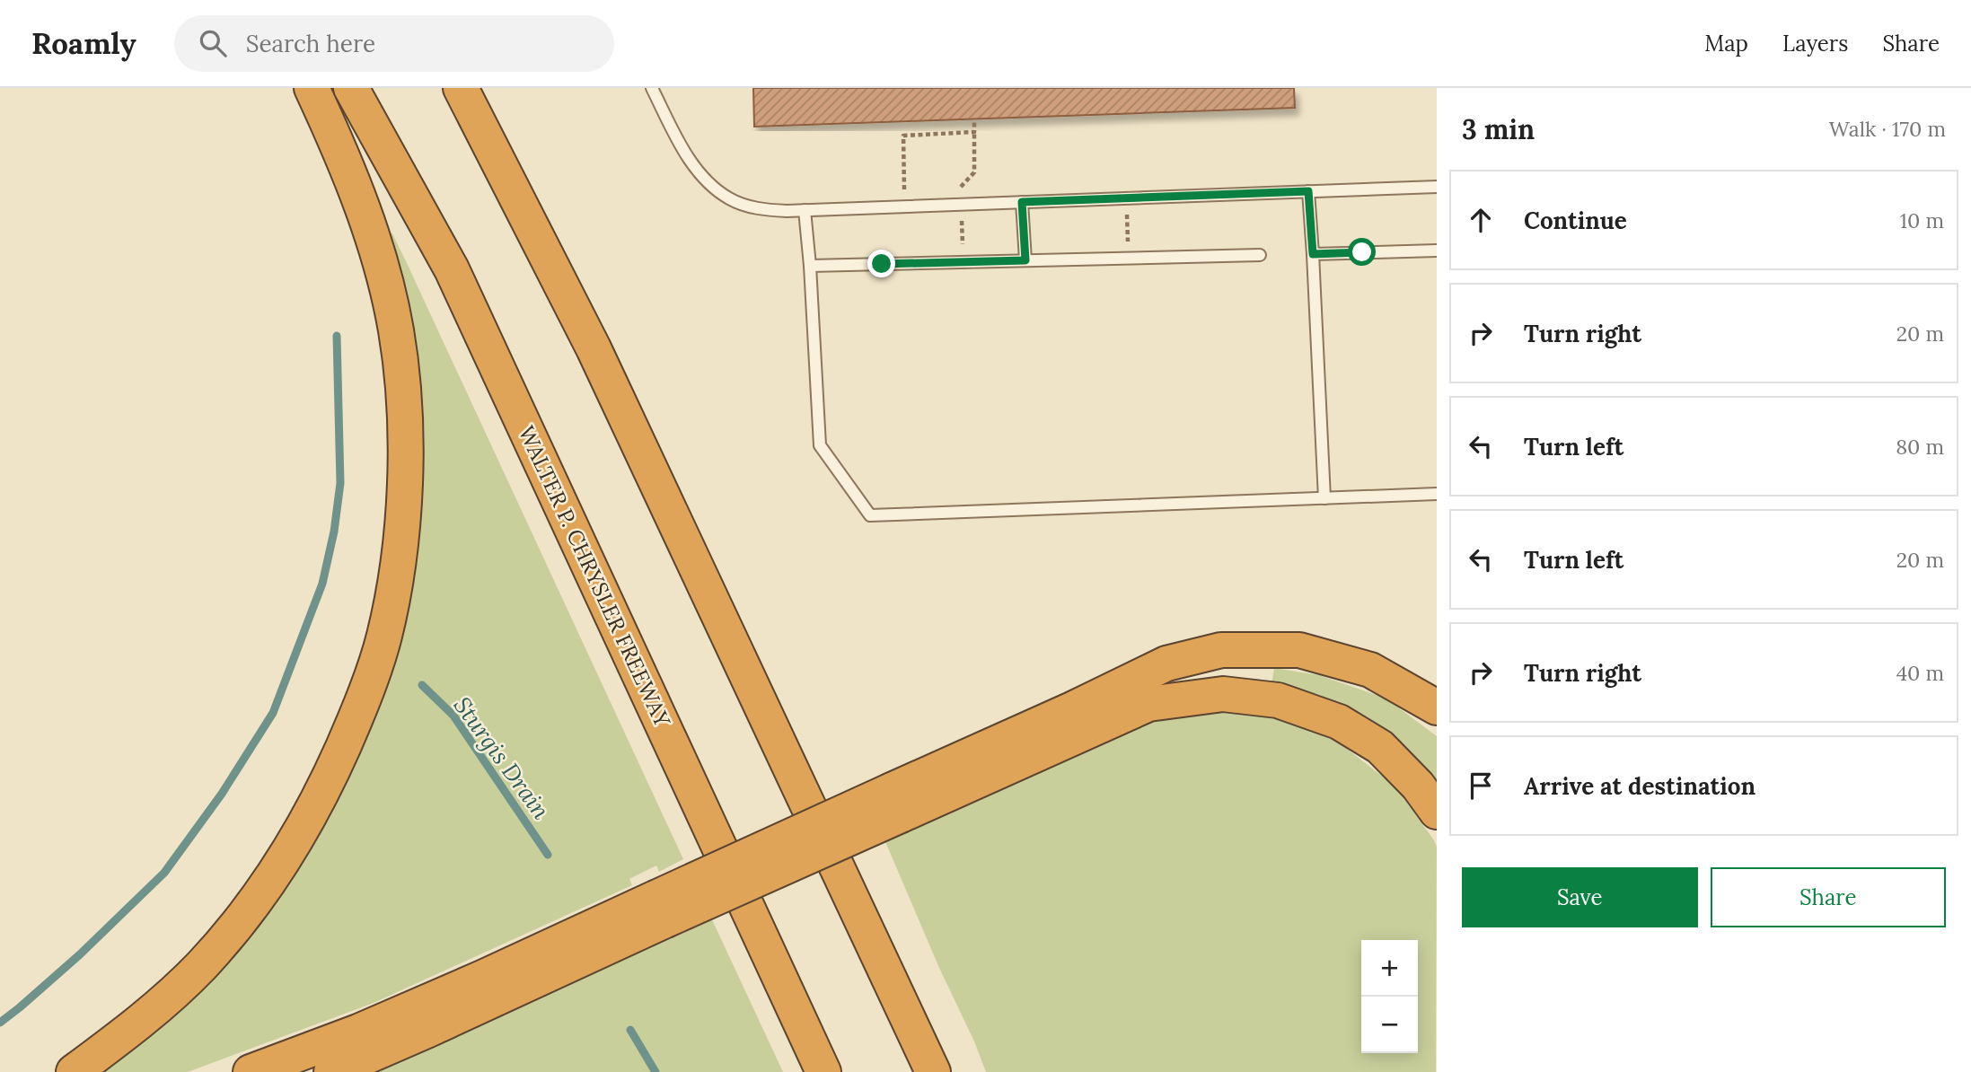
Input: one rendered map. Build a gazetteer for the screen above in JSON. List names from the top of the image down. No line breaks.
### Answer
{"streets":{"highway":["WALTER P. CHRYSLER FREEWAY"]},"water":["Sturgis Drain"],"page":{"header":"Roamly","search":"Search here","nav":["Map","Layers","Share"],"heading":["3 min","Walk · 170 m"],"list":[["Continue","10 m"],["Turn right","20 m"],["Turn left","80 m"],["Turn left","20 m"],["Turn right","40 m"],"Arrive at destination"],"buttons":["Save","Share"],"map_buttons":["+","−"]}}
